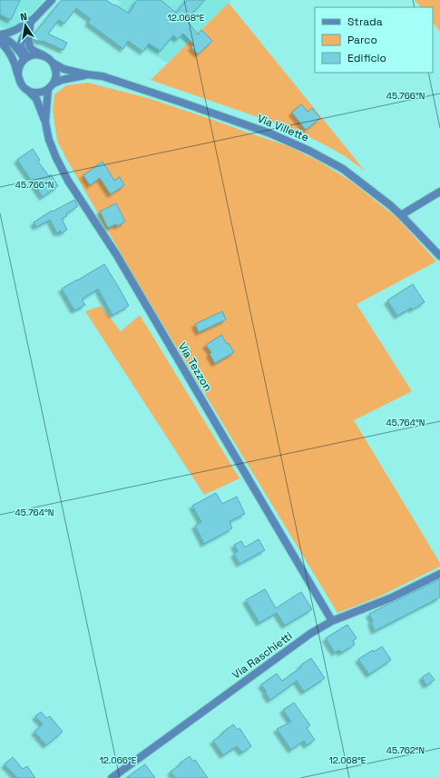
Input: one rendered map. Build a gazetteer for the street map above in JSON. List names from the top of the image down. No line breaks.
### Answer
{"streets":{"street":["Via Villette","Via Tezzon","Via Raschietti"]},"crossings":[["Via Villette","Via Tezzon"],["Via Tezzon","Via Raschietti"]],"legend":["Strada","Parco","Edificio"],"north":"top","coordinates":["12.068°E","45.766°N","45.764°N","45.762°N","12.066°E"]}
